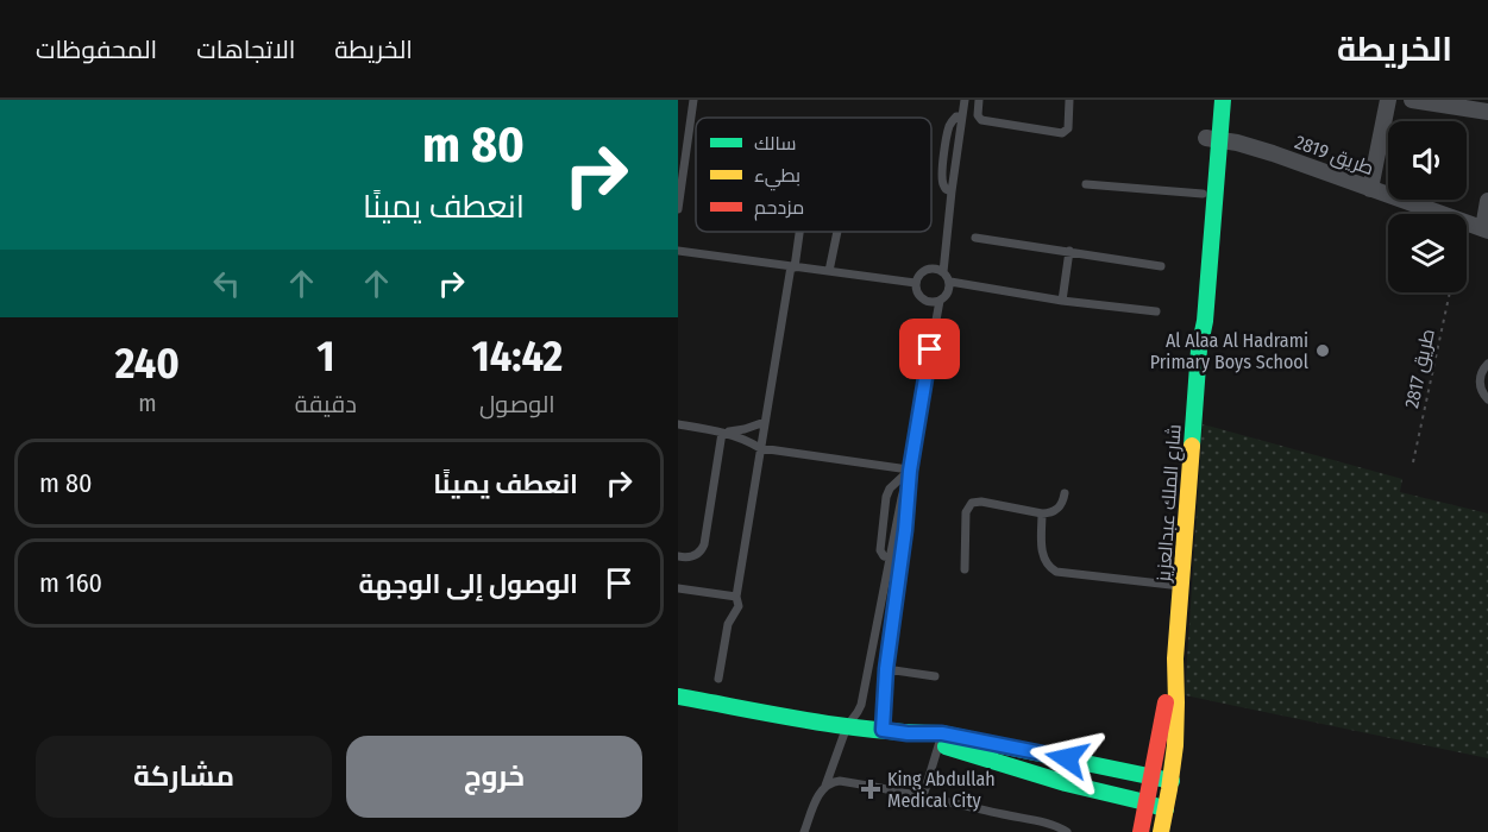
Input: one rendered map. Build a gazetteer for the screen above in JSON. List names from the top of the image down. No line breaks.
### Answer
{"streets":{"street":["طريق 2819","شارع الملك عبدالعزيز"],"path":["طريق 2817"]},"crossings":[["طريق 2819","شارع الملك عبدالعزيز"]],"places":{"other":["Al Alaa Al Hadrami Primary Boys School"],"health":["King Abdullah Medical City"]},"legend":["سالك","بطيء","مزدحم"],"page":{"header":"الخريطة","nav":["الخريطة","الاتجاهات","المحفوظات"],"turn":["80 m","انعطف يمينًا"],"eta":["14:42","الوصول","1","دقيقة","240","m"],"list":[{"name":"انعطف يمينًا","value":"80 m"},{"name":"الوصول إلى الوجهة","value":"160 m"}],"buttons":["خروج","مشاركة"]}}
